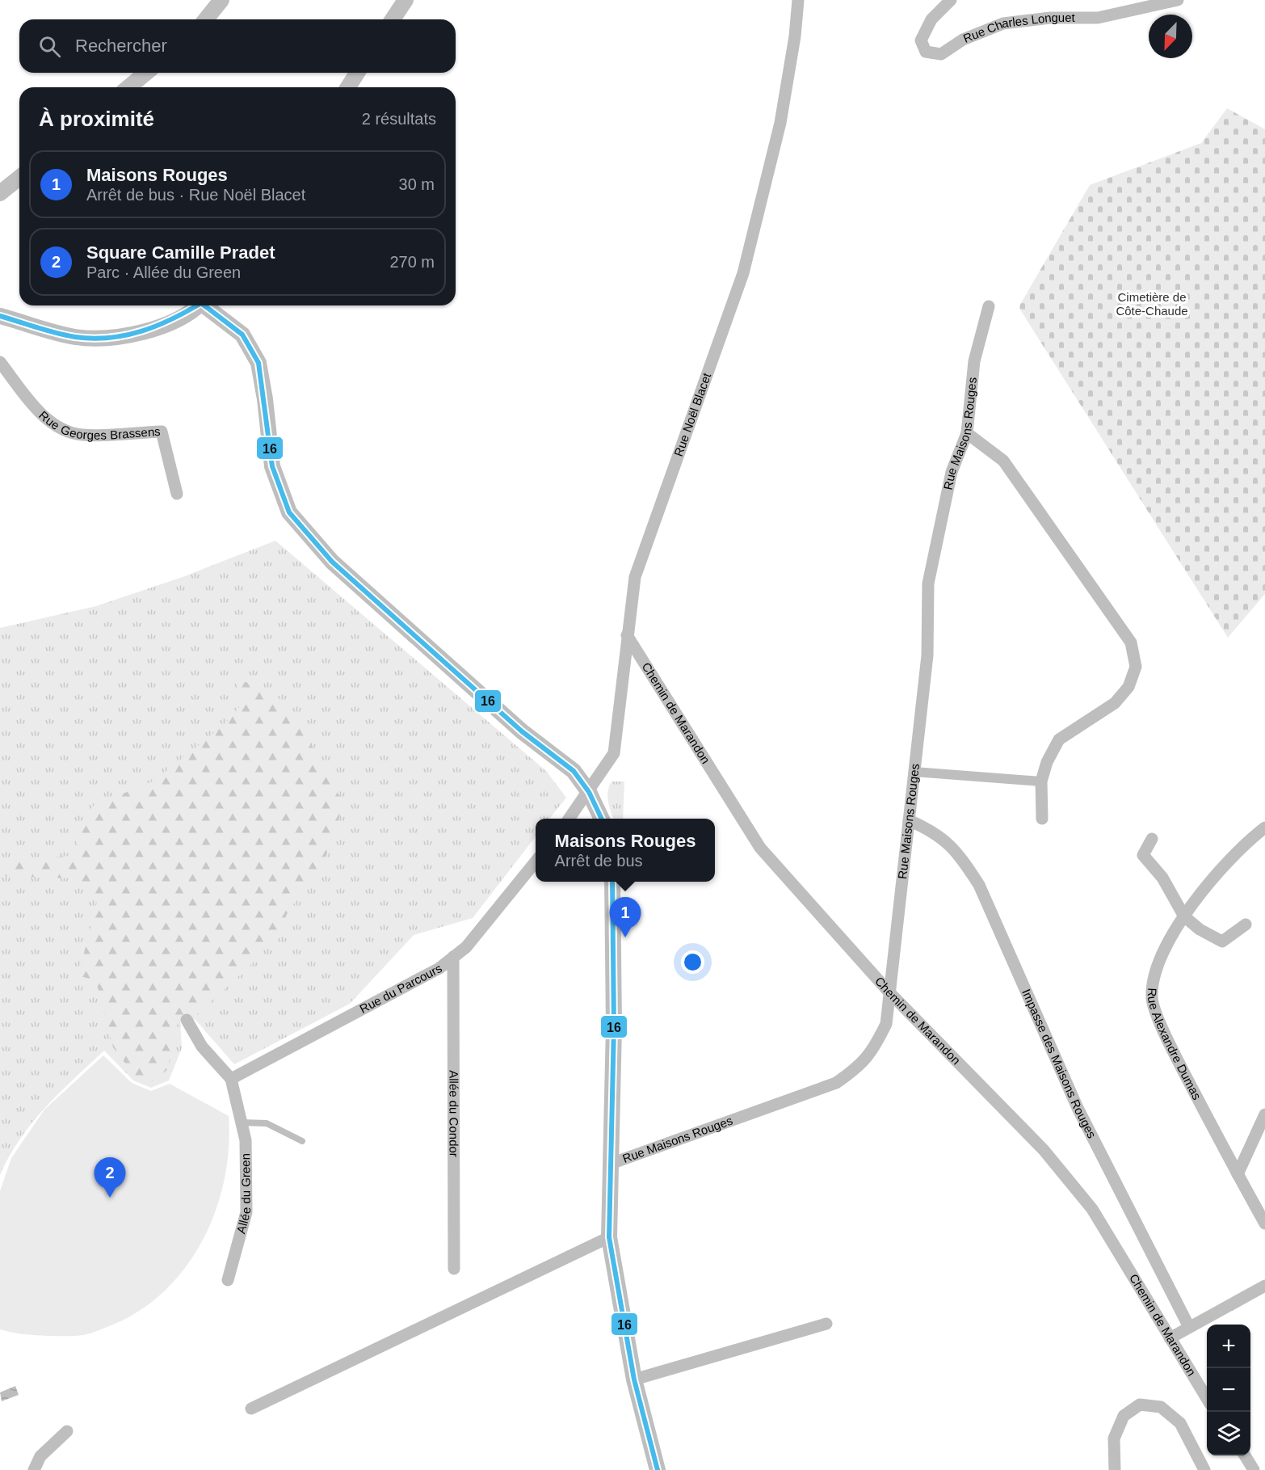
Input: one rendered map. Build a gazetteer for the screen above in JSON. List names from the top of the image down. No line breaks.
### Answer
{"streets":{"street":["Rue Charles Longuet","Rue Noël Blacet","Rue Georges Brassens","Rue Maisons Rouges","Chemin de Marandon","Rue du Parcours","Rue Alexandre Dumas","Impasse des Maisons Rouges","Allée du Condor","Allée du Green"]},"crossings":[["Rue Noël Blacet","Chemin de Marandon"],["Rue Maisons Rouges","Chemin de Marandon"],["Rue Maisons Rouges","Impasse des Maisons Rouges"],["Rue du Parcours","Allée du Condor"],["Rue du Parcours","Allée du Green"]],"parks":["Cimetière de Côte-Chaude"],"lines":["transit line 16"],"north":"bottom left","page":{"search":"Rechercher","heading":["À proximité","2 résultats"],"list":[{"mark":"1","name":"Maisons Rouges","note":"Arrêt de bus · Rue Noël Blacet","value":"30 m"},{"mark":"2","name":"Square Camille Pradet","note":"Parc · Allée du Green","value":"270 m"}],"popup":["Maisons Rouges","Arrêt de bus"],"pins":["1","2"],"map_buttons":["+","−"]}}
